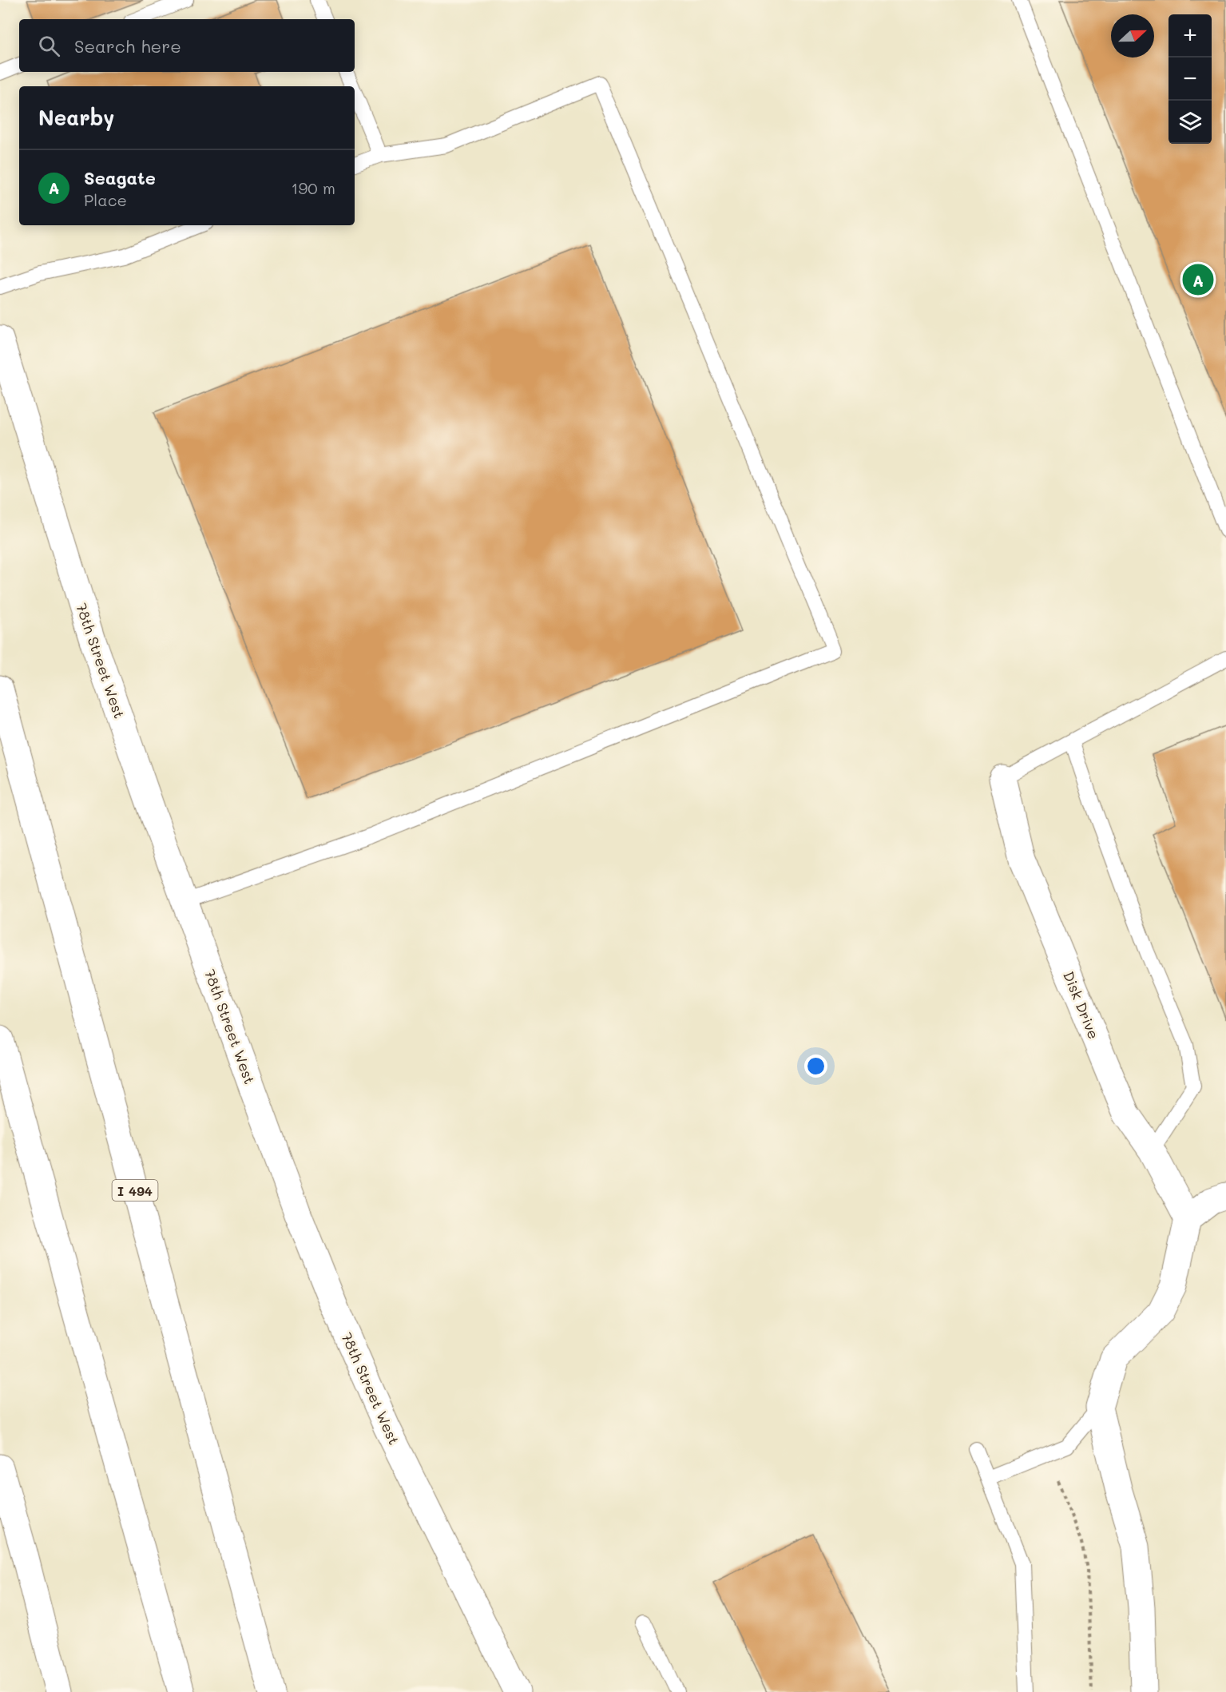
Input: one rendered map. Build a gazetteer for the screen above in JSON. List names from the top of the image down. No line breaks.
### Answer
{"streets":{"main road":["78th Street West","Disk Drive","I 494"]},"north":"right","page":{"map_buttons":["+","−"],"search":"Search here","heading":"Nearby","list":[{"mark":"A","name":"Seagate","note":"Place","value":"190 m"}],"pins":"A"}}
